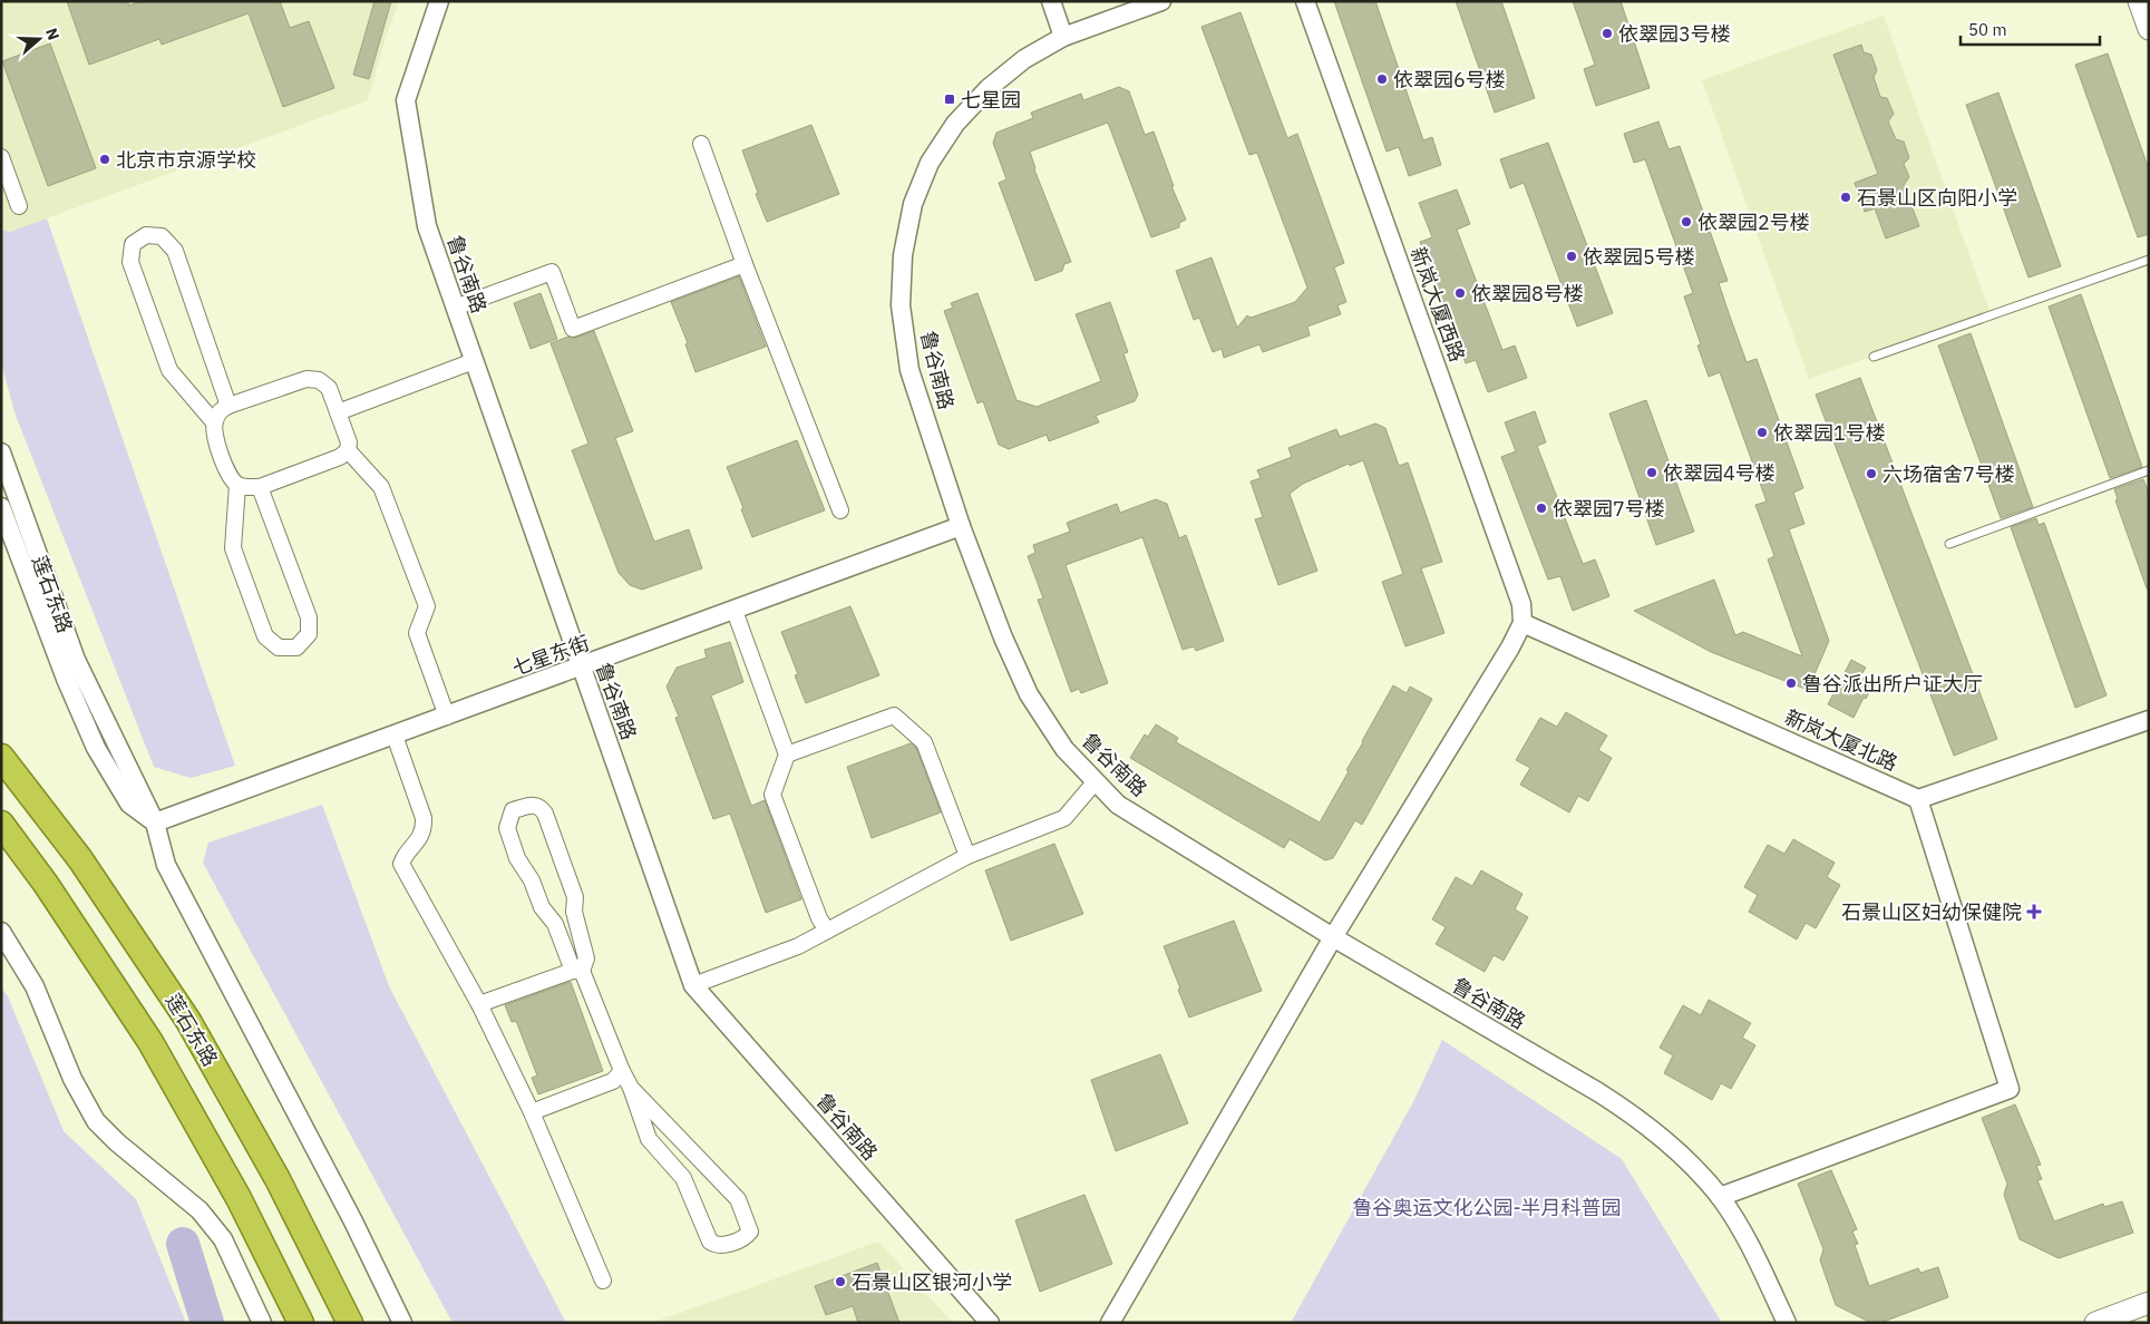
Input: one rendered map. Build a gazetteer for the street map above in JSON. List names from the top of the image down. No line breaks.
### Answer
{"streets":{"highway":["莲石东路"],"street":["鲁谷南路","新岚大厦西路","七星东街","新岚大厦北路"]},"crossings":[["鲁谷南路","七星东街"],["新岚大厦西路","新岚大厦北路"],["莲石东路","七星东街"]],"parks":["鲁谷奥运文化公园-半月科普园"],"places":{"other":["依翠园3号楼","依翠园6号楼","北京市京源学校","石景山区向阳小学","依翠园2号楼","依翠园5号楼","依翠园8号楼","依翠园1号楼","依翠园4号楼","六场宿舍7号楼","依翠园7号楼","鲁谷派出所户证大厅","石景山区银河小学"],"transit":["七星园"],"health":["石景山区妇幼保健院"]},"scale_bar":"50 m","north":"right"}
